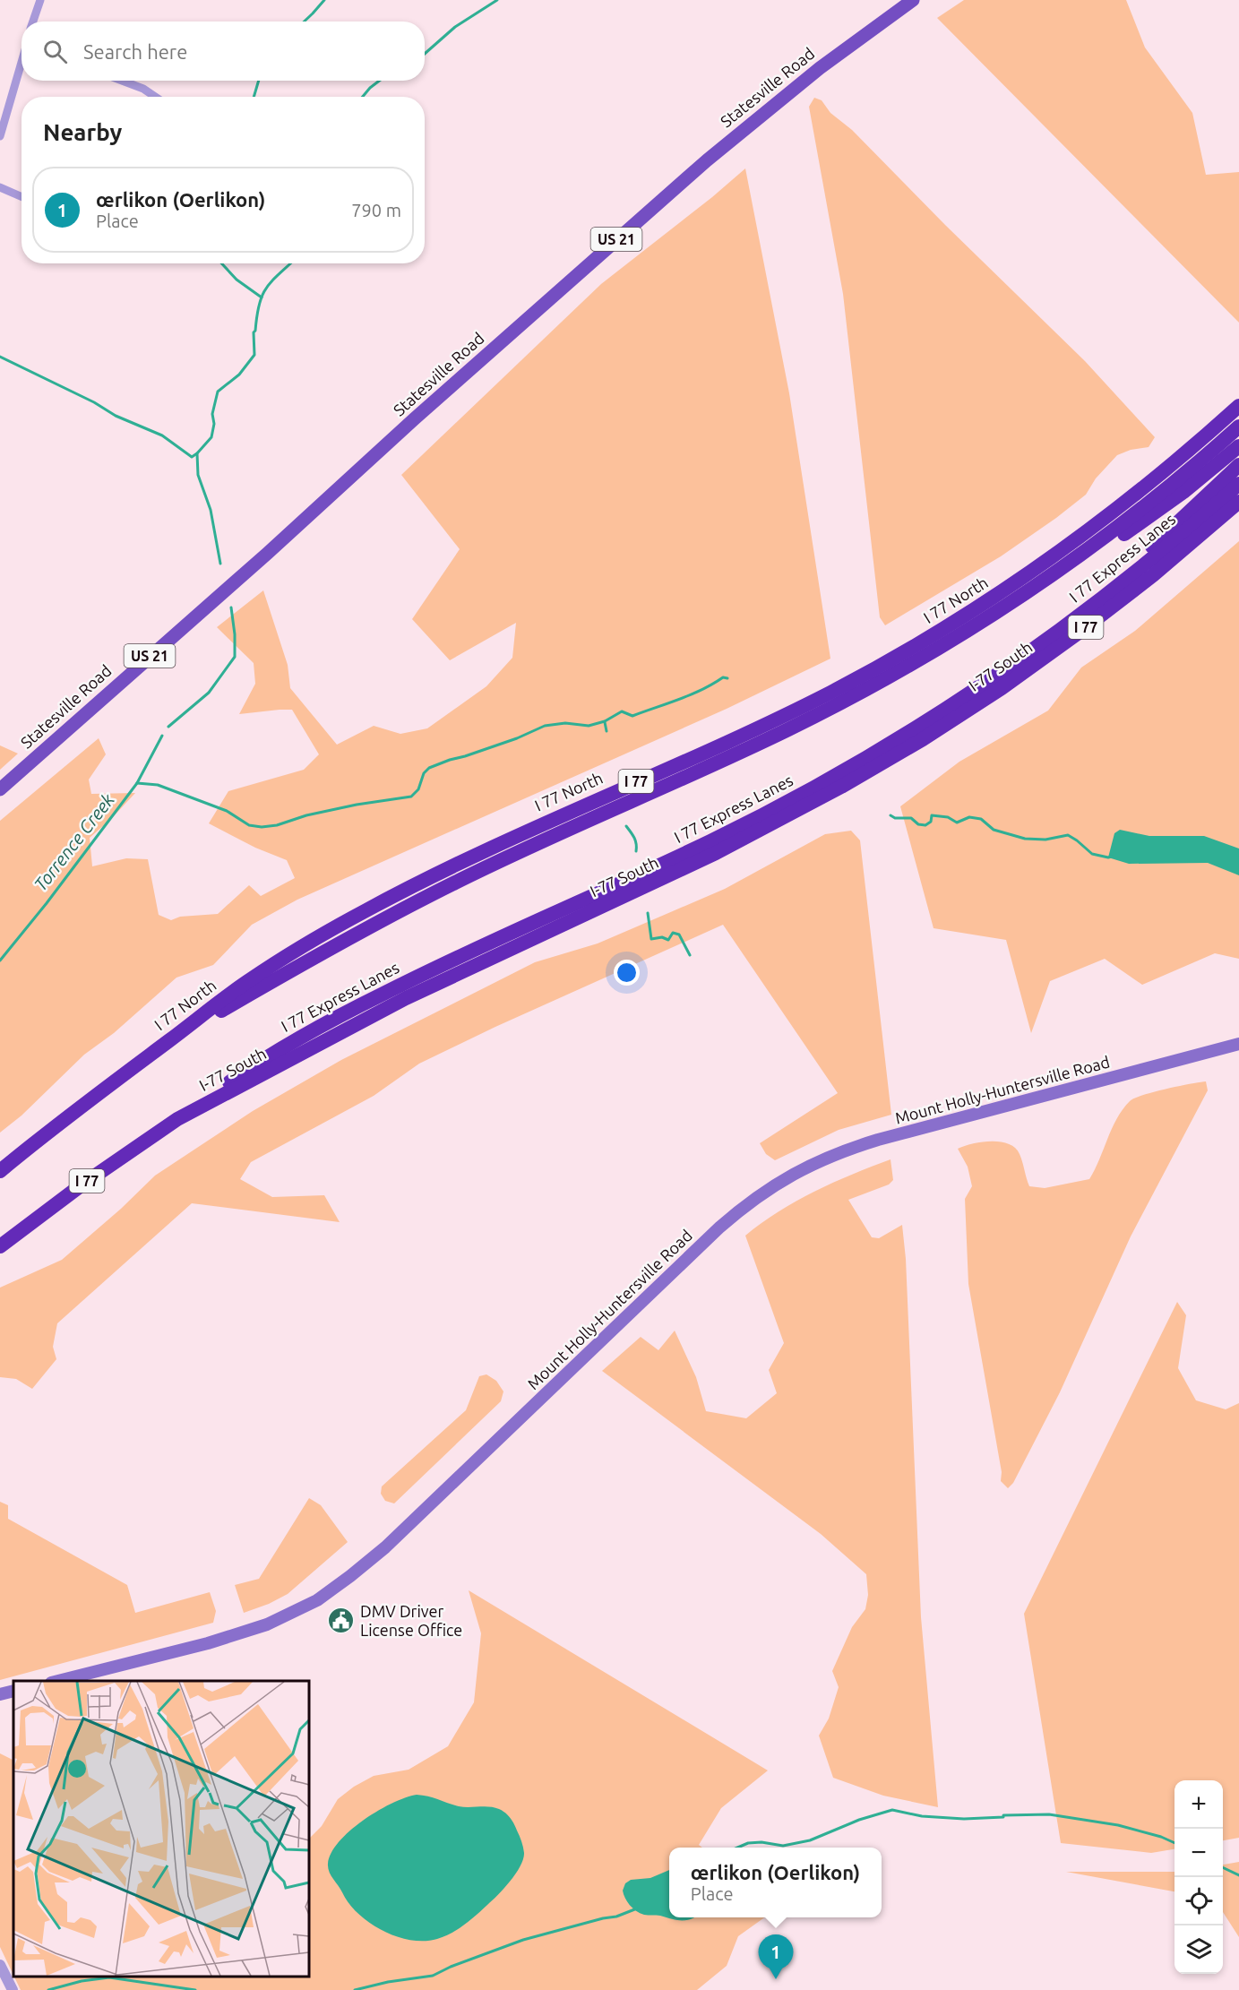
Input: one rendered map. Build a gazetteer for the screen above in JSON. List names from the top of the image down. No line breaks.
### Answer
{"streets":{"highway":["I 77 Express Lanes","I 77 North","I 77","I-77 South"],"main road":["Statesville Road","US 21","Mount Holly-Huntersville Road"]},"crossings":[["I 77 Express Lanes","I 77 North"],["I 77 Express Lanes","I-77 South"]],"water":["Torrence Creek"],"places":{"public building":["DMV Driver License Office"]},"page":{"search":"Search here","heading":"Nearby","list":[{"mark":"1","name":"œrlikon (Oerlikon)","note":"Place","value":"790 m"}],"map_buttons":["+","−"],"popup":["œrlikon (Oerlikon)","Place"],"pins":"1"}}
